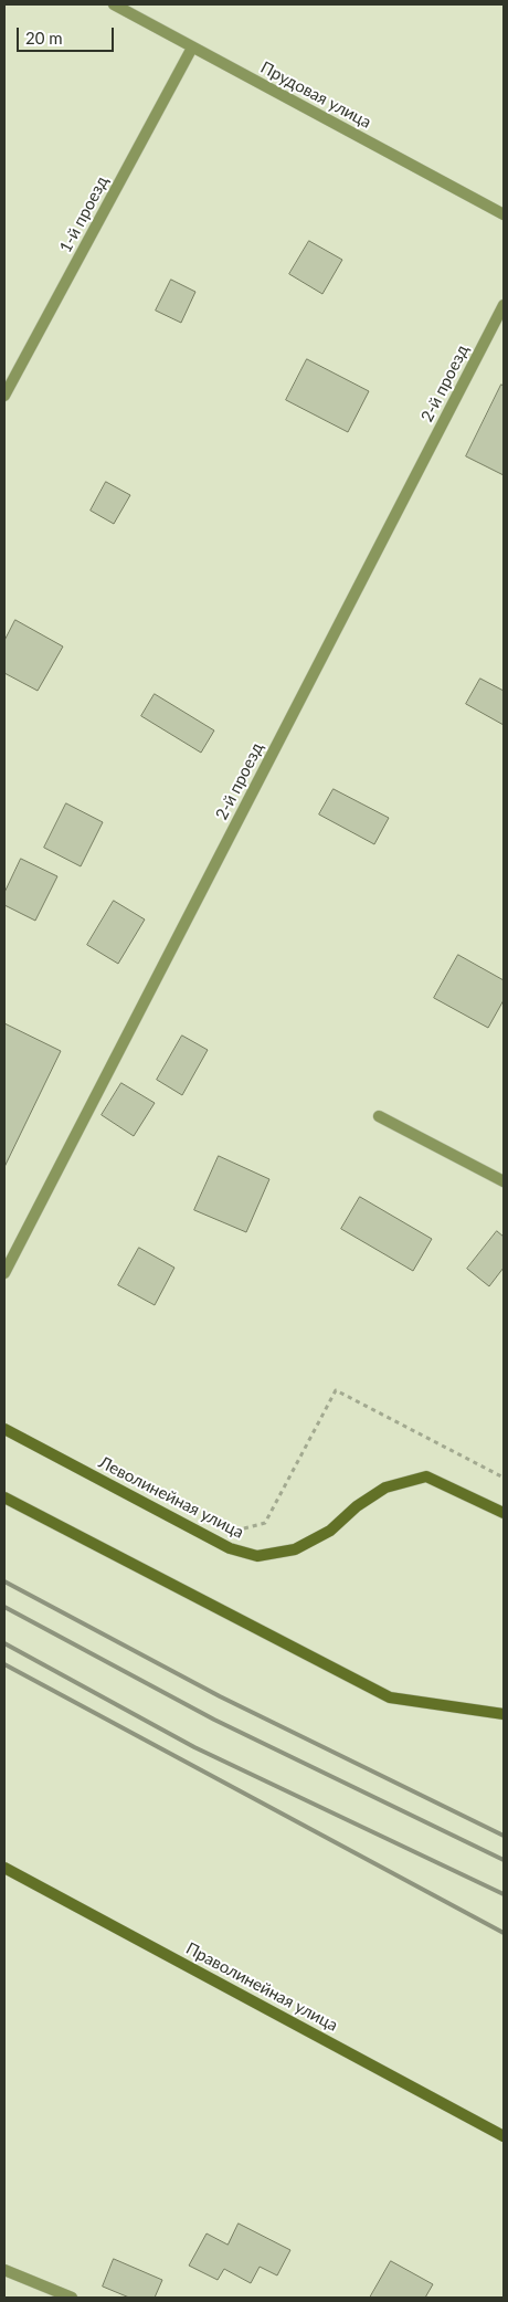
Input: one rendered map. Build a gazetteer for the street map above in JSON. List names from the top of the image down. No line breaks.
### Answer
{"streets":{"main road":["Леволинейная улица","Праволинейная улица"],"street":["Прудовая улица","1-й проезд","2-й проезд"]},"crossings":[["Прудовая улица","1-й проезд"]],"scale_bar":"20 m"}
